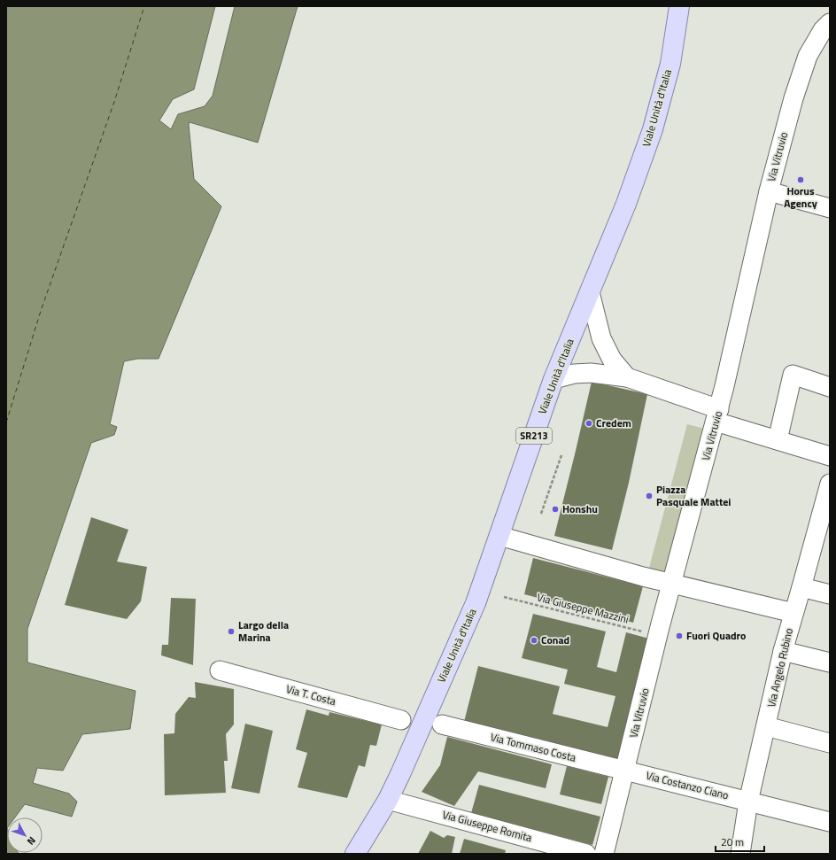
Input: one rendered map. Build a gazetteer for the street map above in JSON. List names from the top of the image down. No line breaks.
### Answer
{"streets":{"main road":["Viale Unità d'Italia","SR213"],"street":["Via Vitruvio","Via Angelo Rubino","Via T. Costa","Via Tommaso Costa","Via Costanzo Ciano","Via Giuseppe Romita"],"path":["Via Giuseppe Mazzini"]},"crossings":[["Viale Unità d'Italia","Via Giuseppe Romita"],["Via Vitruvio","Via Giuseppe Mazzini"],["Via Vitruvio","Via Tommaso Costa"],["Via Vitruvio","Via Costanzo Ciano"],["Via Angelo Rubino","Via Costanzo Ciano"],["Via Tommaso Costa","Via Costanzo Ciano"]],"places":["Horus Agency","Credem","Piazza Pasquale Mattei","Honshu","Largo della Marina","Fuori Quadro","Conad"],"scale_bar":"20 m","north":"bottom right"}
